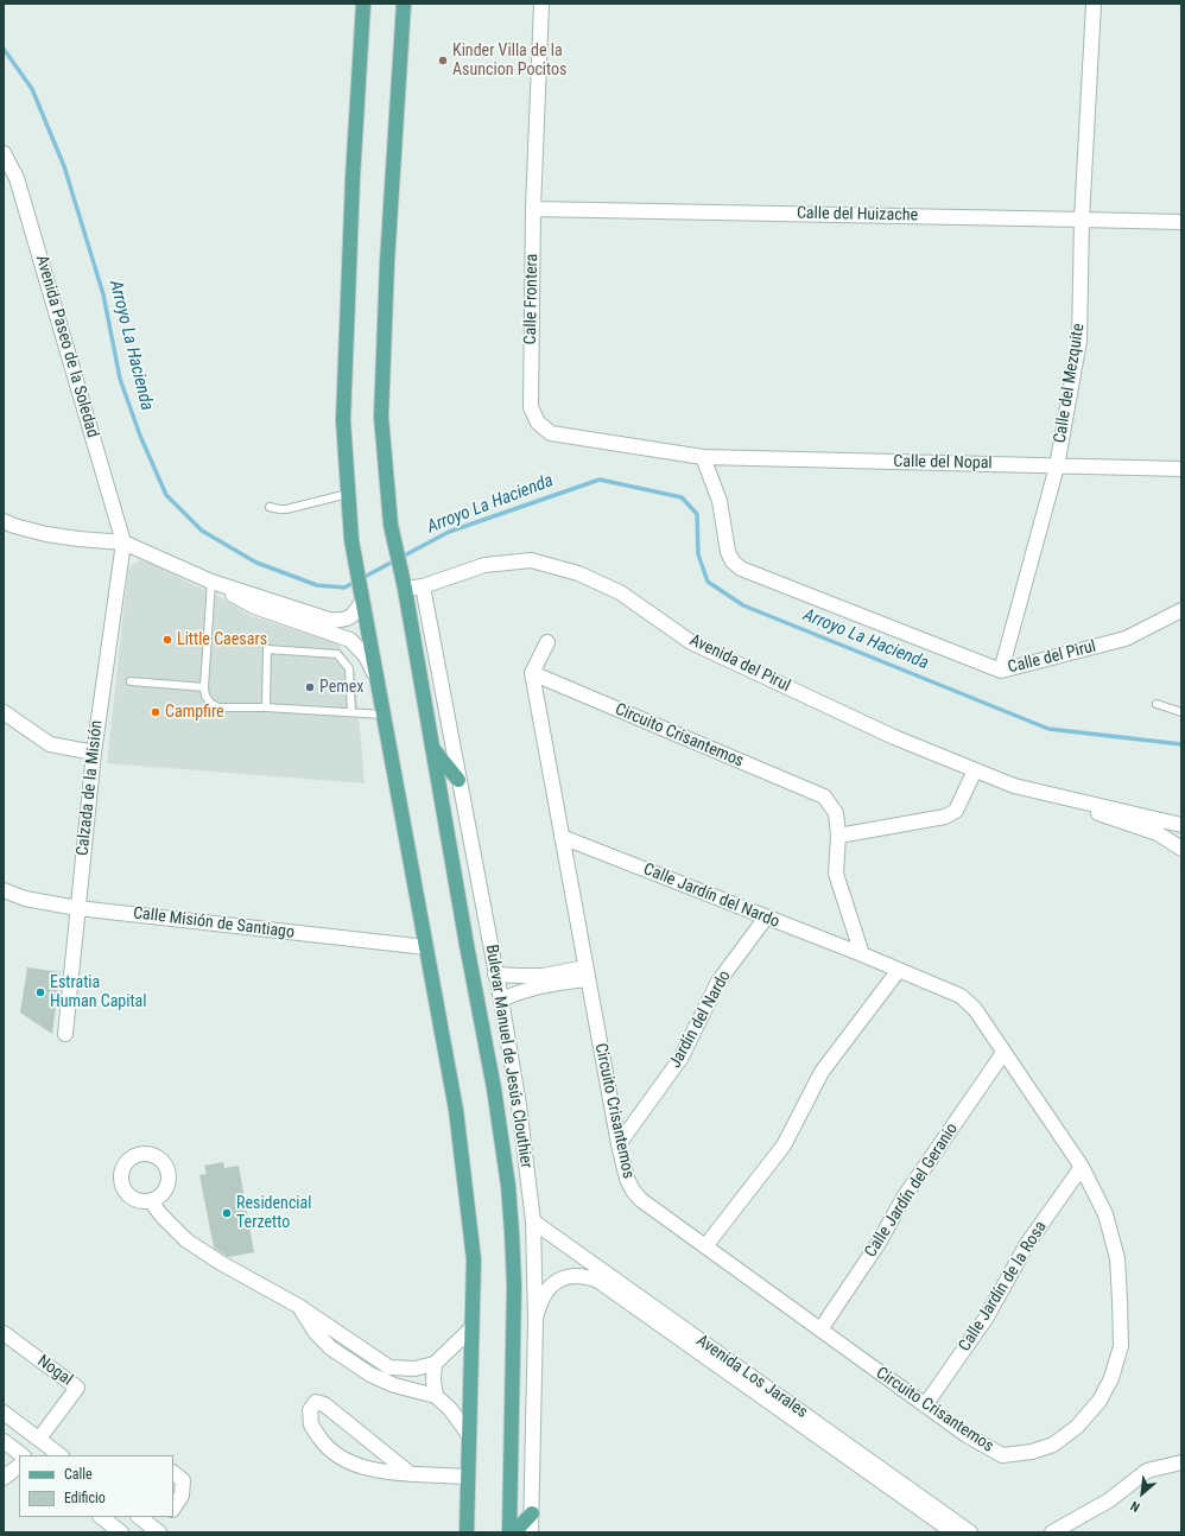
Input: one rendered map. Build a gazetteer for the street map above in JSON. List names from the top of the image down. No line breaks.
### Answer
{"streets":{"street":["Calle del Huizache","Calle Frontera","Avenida Paseo de la Soledad","Calle del Mezquite","Calle del Nopal","Calle del Pirul","Avenida del Pirul","Circuito Crisantemos","Calzada de la Misión","Calle Jardín del Nardo","Calle Misión de Santiago","Jardín del Nardo","Bulevar Manuel de Jesús Clouthier","Calle Jardín del Geranio","Calle Jardín de la Rosa","Nogal","Avenida Los Jarales"]},"crossings":[["Calle del Huizache","Calle Frontera"],["Calle del Huizache","Calle del Mezquite"],["Calle Frontera","Calle del Nopal"],["Calle Frontera","Calle del Pirul"],["Avenida Paseo de la Soledad","Calzada de la Misión"],["Calle del Mezquite","Calle del Nopal"],["Calle del Mezquite","Calle del Pirul"],["Calle del Nopal","Calle del Pirul"],["Avenida del Pirul","Bulevar Manuel de Jesús Clouthier"],["Circuito Crisantemos","Calle Jardín del Nardo"],["Circuito Crisantemos","Jardín del Nardo"],["Circuito Crisantemos","Calle Jardín del Geranio"],["Circuito Crisantemos","Calle Jardín de la Rosa"],["Calzada de la Misión","Calle Misión de Santiago"],["Calle Jardín del Nardo","Jardín del Nardo"],["Bulevar Manuel de Jesús Clouthier","Avenida Los Jarales"]],"water":["Arroyo La Hacienda"],"places":["Kinder Villa de la Asuncion Pocitos","Little Caesars","Pemex","Campfire","Estratia Human Capital","Residencial Terzetto"],"legend":["Calle","Edificio"],"north":"bottom left"}
